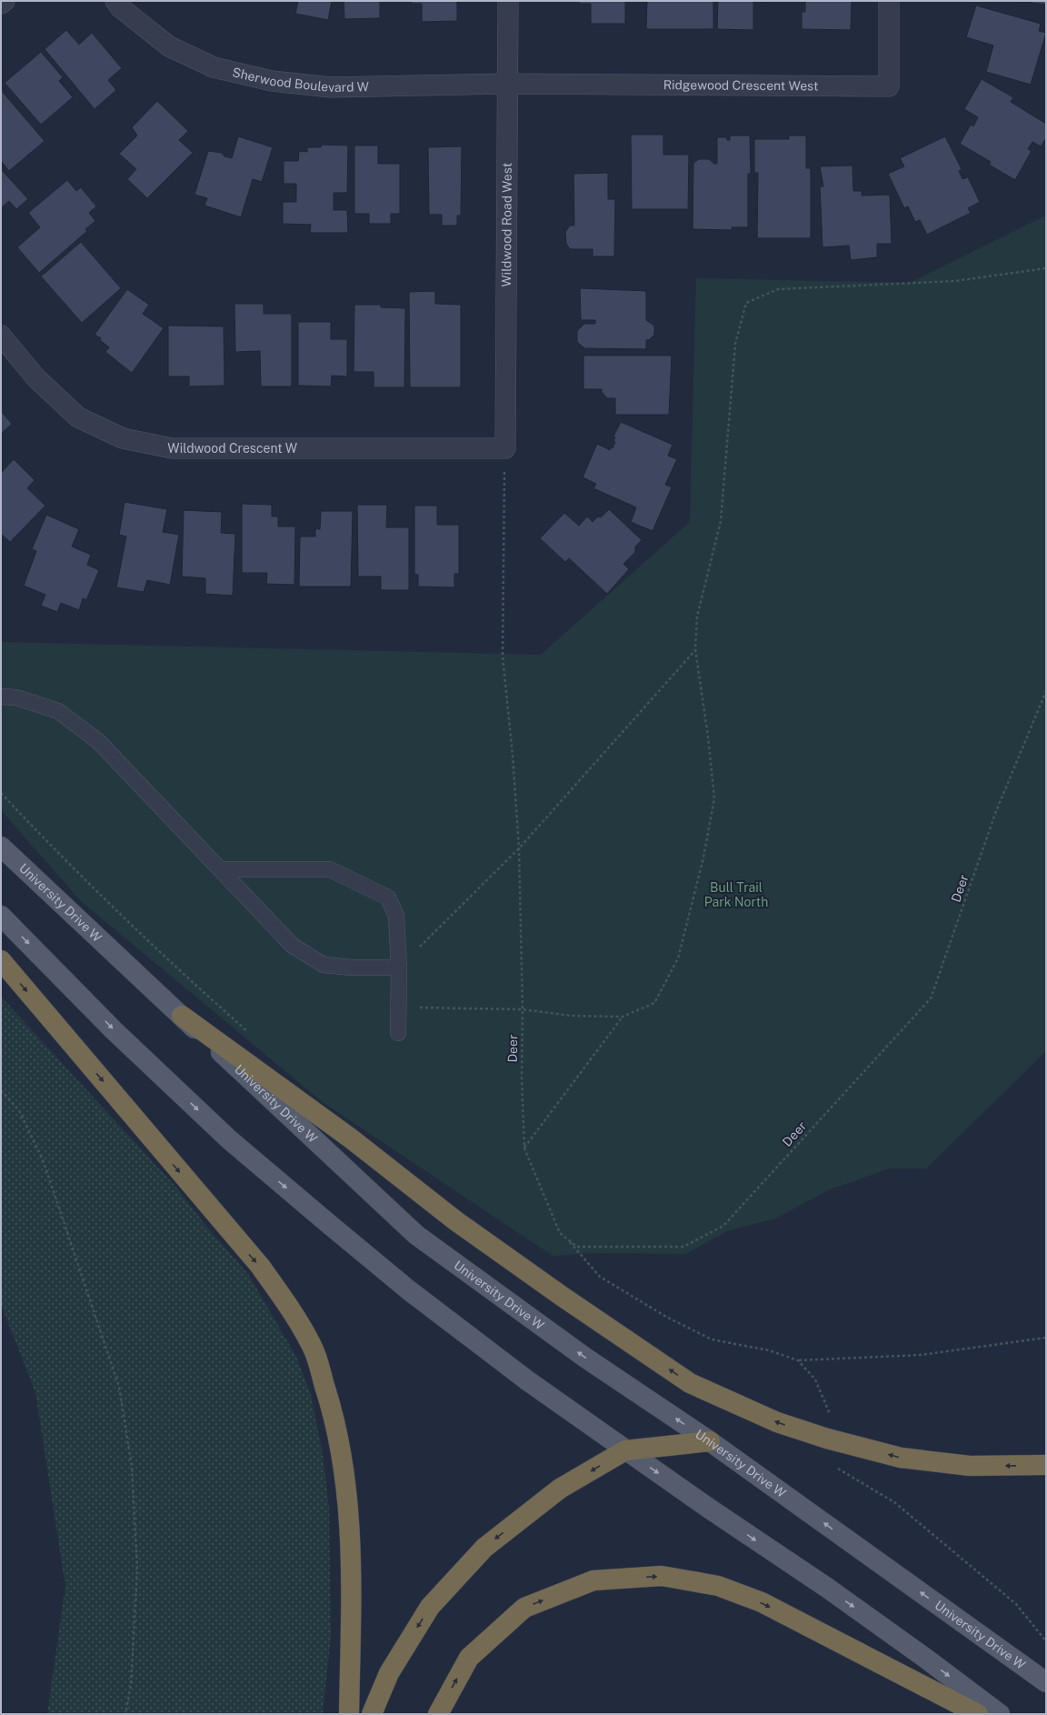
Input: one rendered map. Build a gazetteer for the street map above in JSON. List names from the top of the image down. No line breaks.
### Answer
{"streets":{"main road":["University Drive W"],"street":["Sherwood Boulevard W","Ridgewood Crescent West","Wildwood Road West","Wildwood Crescent W"],"path":["Deer"]},"crossings":[["Sherwood Boulevard W","Ridgewood Crescent West"],["Sherwood Boulevard W","Wildwood Road West"],["Ridgewood Crescent West","Wildwood Road West"],["Wildwood Road West","Wildwood Crescent W"],["Wildwood Road West","Deer"],["Wildwood Crescent W","Deer"]],"parks":["Bull Trail Park North"]}
